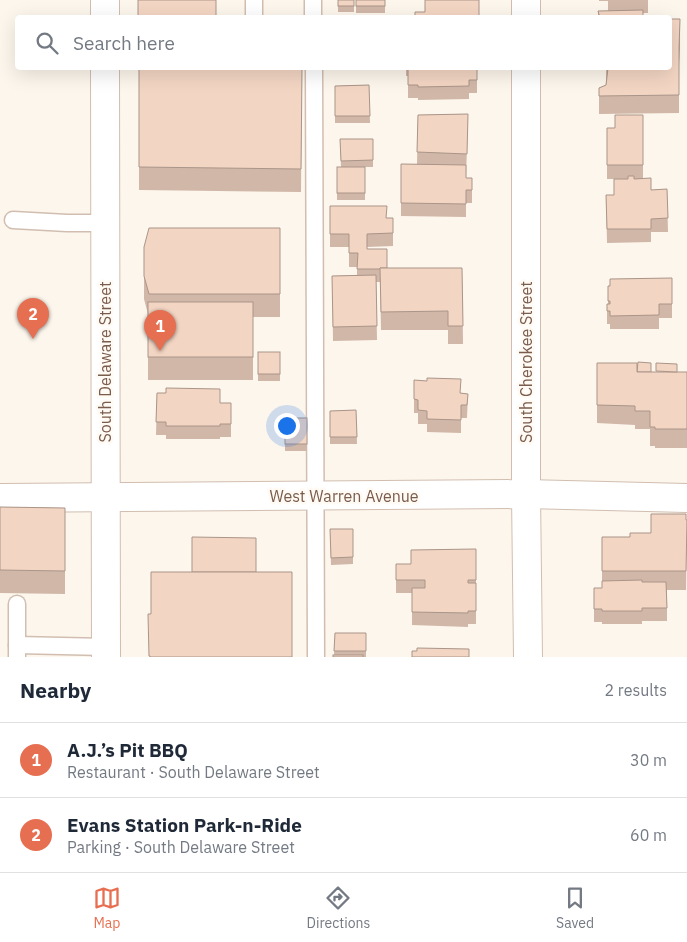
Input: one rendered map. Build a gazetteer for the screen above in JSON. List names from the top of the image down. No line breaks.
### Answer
{"streets":{"street":["South Delaware Street","South Cherokee Street","West Warren Avenue"]},"crossings":[["South Delaware Street","West Warren Avenue"],["South Cherokee Street","West Warren Avenue"]],"page":{"search":"Search here","pins":["2","1"],"heading":["Nearby","2 results"],"list":[{"mark":"1","name":"A.J.’s Pit BBQ","note":"Restaurant · South Delaware Street","value":"30 m"},{"mark":"2","name":"Evans Station Park-n-Ride","note":"Parking · South Delaware Street","value":"60 m"}],"nav":["Map","Directions","Saved"]}}
